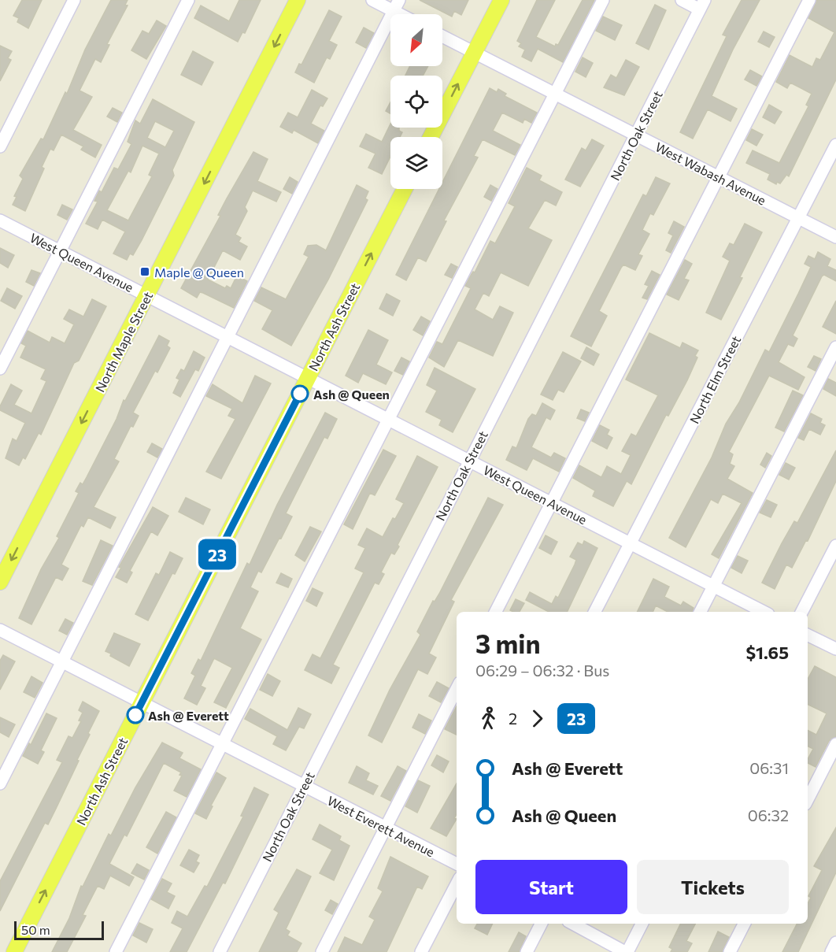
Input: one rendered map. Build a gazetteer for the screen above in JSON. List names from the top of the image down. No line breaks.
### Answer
{"streets":{"main road":["North Ash Street","North Maple Street"],"street":["North Oak Street","West Wabash Avenue","West Queen Avenue","North Elm Street","West Everett Avenue"]},"crossings":[["North Oak Street","West Wabash Avenue"],["North Oak Street","West Queen Avenue"],["North Oak Street","West Everett Avenue"],["West Wabash Avenue","North Elm Street"],["West Queen Avenue","North Ash Street"],["West Queen Avenue","North Maple Street"],["West Queen Avenue","North Elm Street"],["North Ash Street","West Everett Avenue"]],"one_way":["North Ash Street","North Maple Street"],"places":{"transit":["Maple @ Queen"],"other":["Ash @ Queen","Ash @ Everett"]},"lines":["bus line 23"],"scale_bar":"50 m","north":"bottom left","page":{"on_map":"23","heading":["3 min","06:29 – 06:32 · Bus","$1.65"],"legs":["2","23"],"list":[{"name":"Ash @ Everett","value":"06:31"},{"name":"Ash @ Queen","value":"06:32"}],"buttons":["Start","Tickets"],"scale":"50 m"}}
